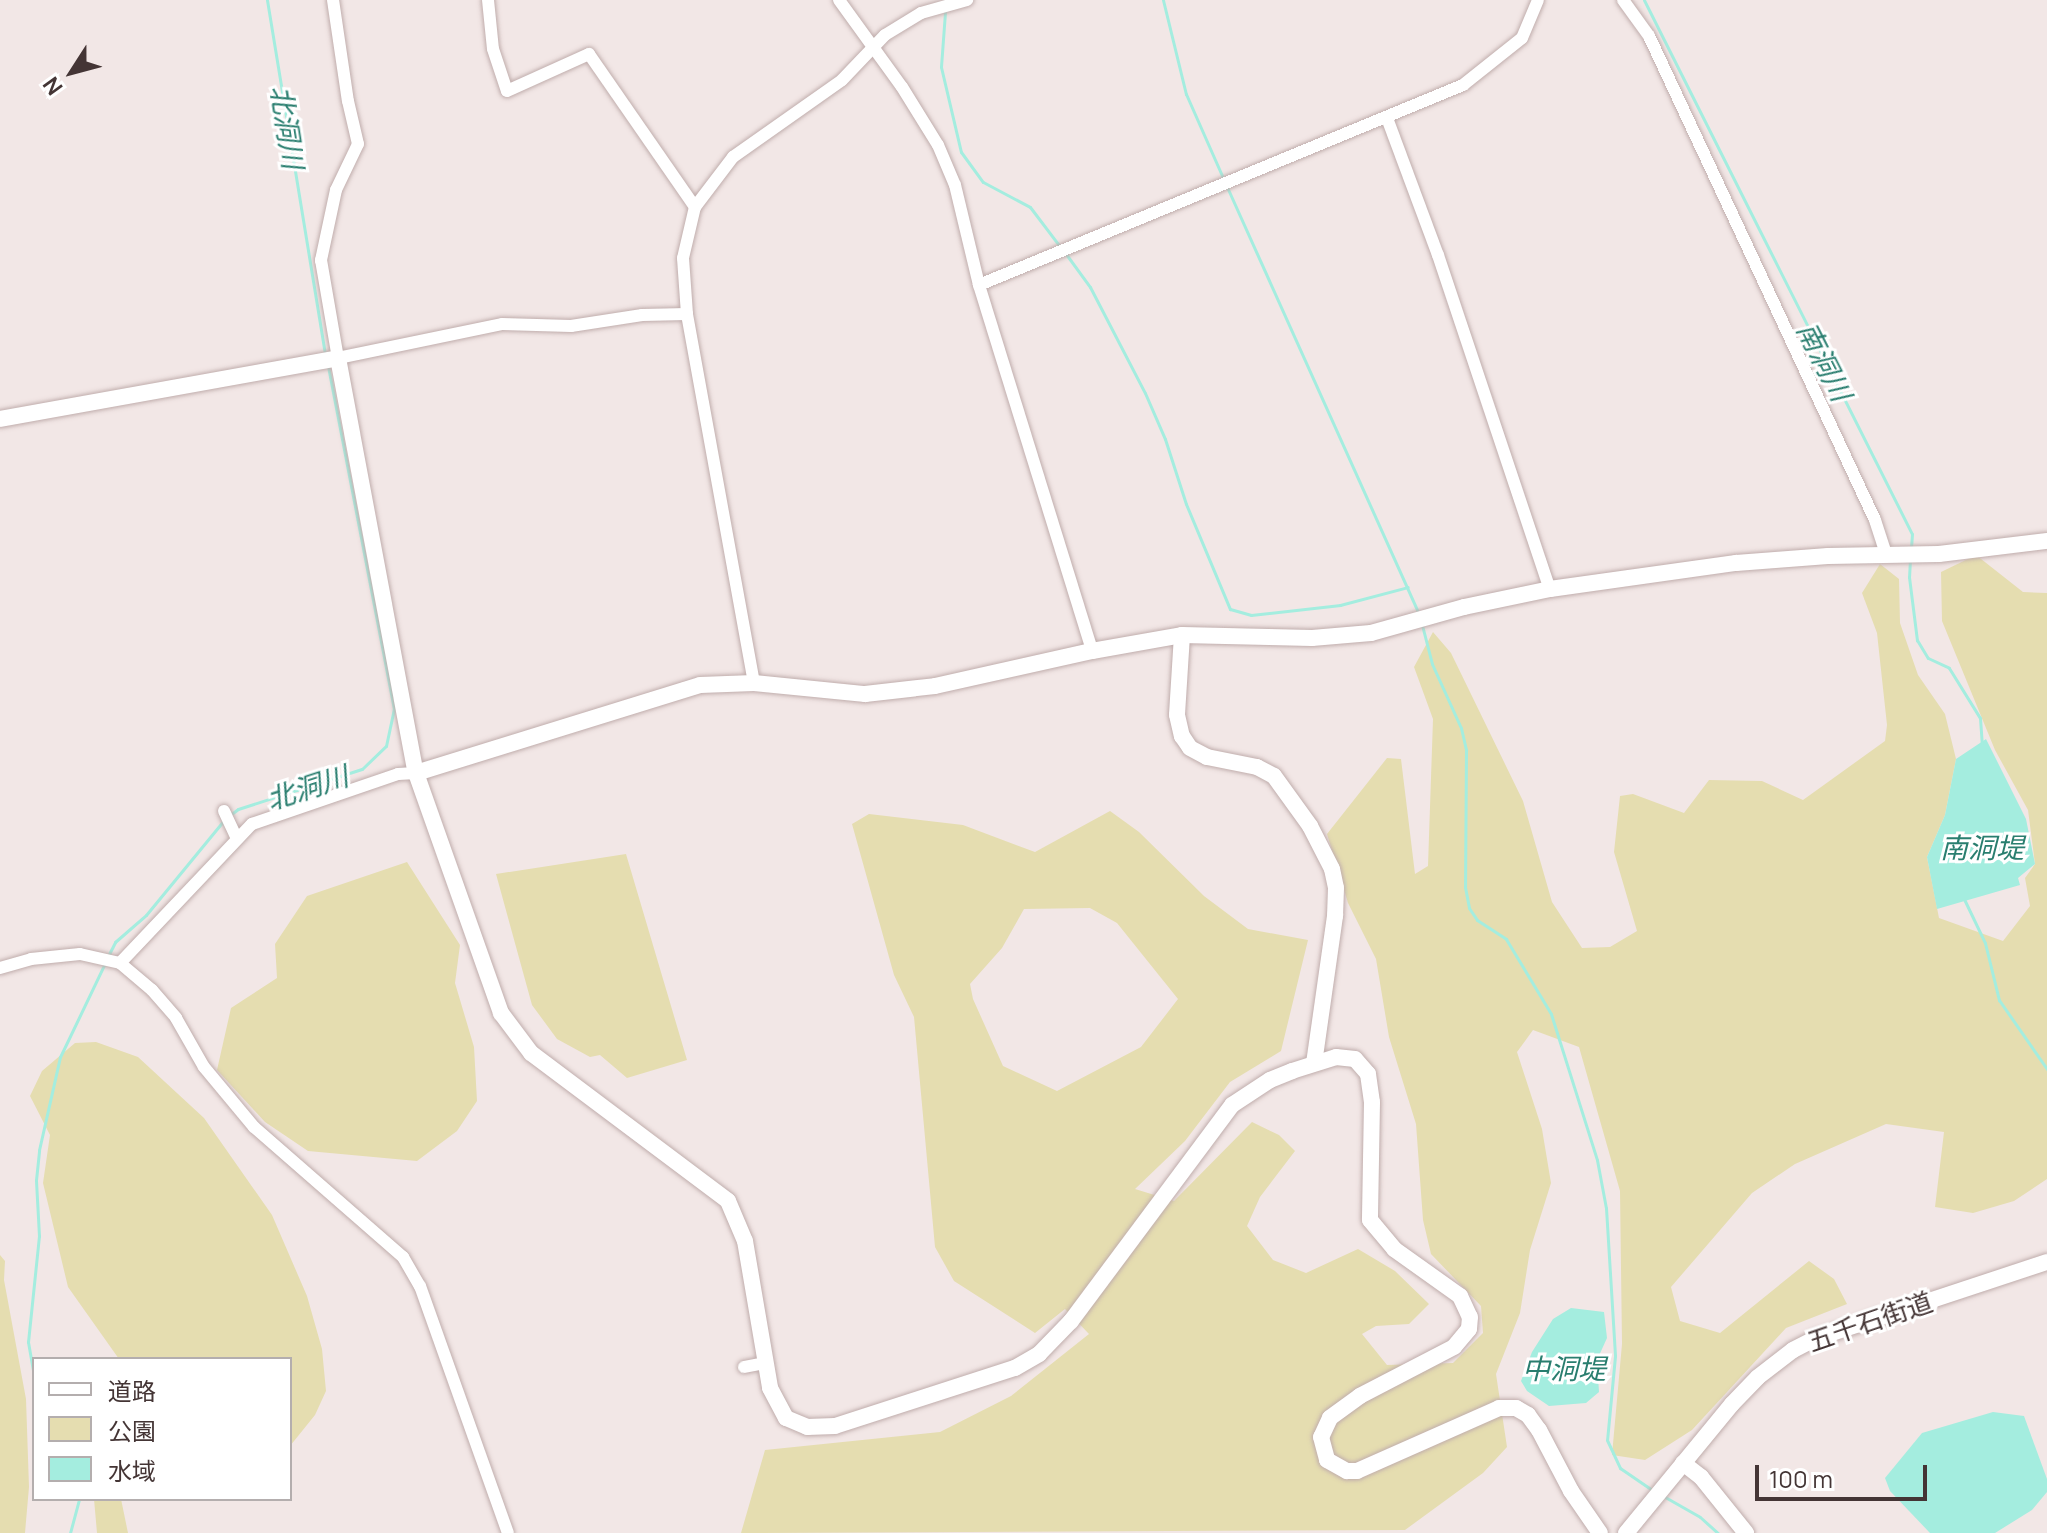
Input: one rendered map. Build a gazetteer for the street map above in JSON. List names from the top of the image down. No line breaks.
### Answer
{"streets":{"street":["五千石街道"]},"water":["北洞川","南洞川","南洞堤","中洞堤"],"legend":["道路","公園","水域"],"scale_bar":"100 m","north":"bottom left"}
